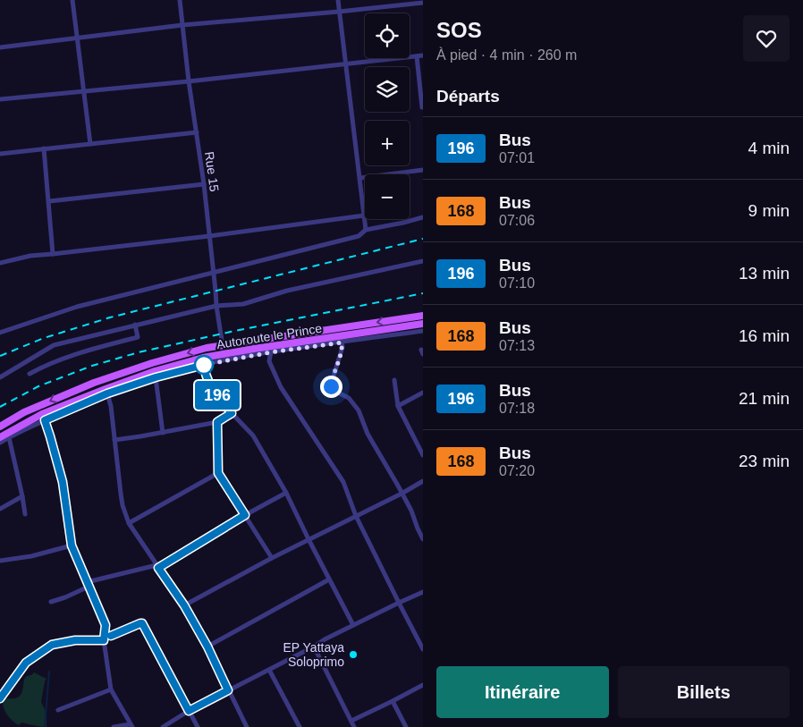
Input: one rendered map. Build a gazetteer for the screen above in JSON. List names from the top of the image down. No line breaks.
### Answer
{"streets":{"main road":["Autoroute le Prince"],"street":["Rue 15"]},"crossings":[["Rue 15","Autoroute le Prince"]],"places":["EP Yattaya Soloprimo"],"lines":["bus line 196"],"page":{"on_map":"196","heading":[["SOS","À pied · 4 min · 260 m"],"Départs"],"map_buttons":["+","−"],"list":[{"mark":"196","name":"Bus","note":"07:01","value":"4 min"},{"mark":"168","name":"Bus","note":"07:06","value":"9 min"},{"mark":"196","name":"Bus","note":"07:10","value":"13 min"},{"mark":"168","name":"Bus","note":"07:13","value":"16 min"},{"mark":"196","name":"Bus","note":"07:18","value":"21 min"},{"mark":"168","name":"Bus","note":"07:20","value":"23 min"}],"buttons":["Itinéraire","Billets"]}}
